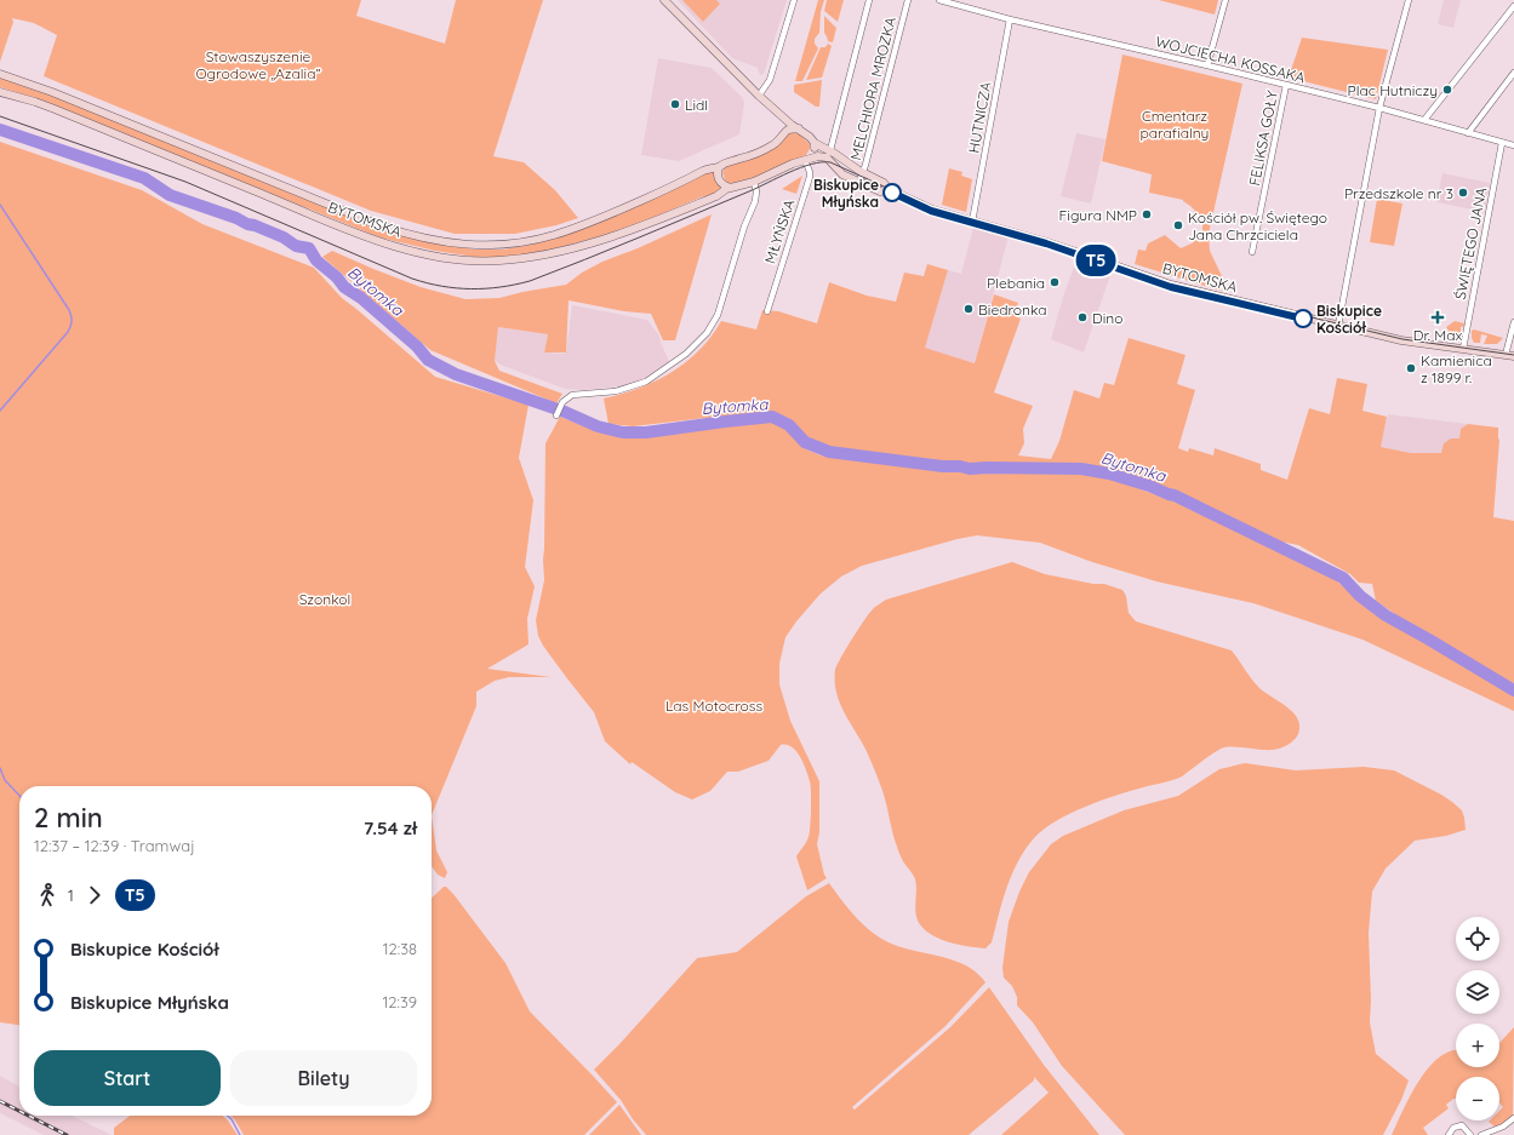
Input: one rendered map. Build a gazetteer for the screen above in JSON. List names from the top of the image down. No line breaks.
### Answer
{"streets":{"street":["WOJCIECHA KOSSAKA","MELCHIORA MROZKA","HUTNICZA","FELIKSA GOŁY","BYTOMSKA","MŁYŃSKA","ŚWIĘTEGO JANA"]},"crossings":[["WOJCIECHA KOSSAKA","HUTNICZA"],["WOJCIECHA KOSSAKA","FELIKSA GOŁY"],["WOJCIECHA KOSSAKA","ŚWIĘTEGO JANA"],["MELCHIORA MROZKA","BYTOMSKA"],["HUTNICZA","BYTOMSKA"],["BYTOMSKA","MŁYŃSKA"],["BYTOMSKA","ŚWIĘTEGO JANA"]],"water":["Bytomka"],"parks":["Stowaszyszenie Ogrodowe „Azalia”","Cmentarz parafialny","Szonkol","Las Motocross"],"places":{"other":["Plac Hutniczy","Lidl","Biskupice Młyńska","Przedszkole nr 3","Figura NMP","Kościół pw. Świętego Jana Chrzciciela","Plebania","Biedronka","Dino","Biskupice Kościół","Kamienica z 1899 r."],"health":["Dr. Max"]},"lines":["tram line T5"],"page":{"on_map":"T5","heading":["2 min","12:37 – 12:39 · Tramwaj","7.54 zł"],"legs":["1","T5"],"map_buttons":["+","−"],"list":[{"name":"Biskupice Kościół","value":"12:38"},{"name":"Biskupice Młyńska","value":"12:39"}],"buttons":["Start","Bilety"]}}
